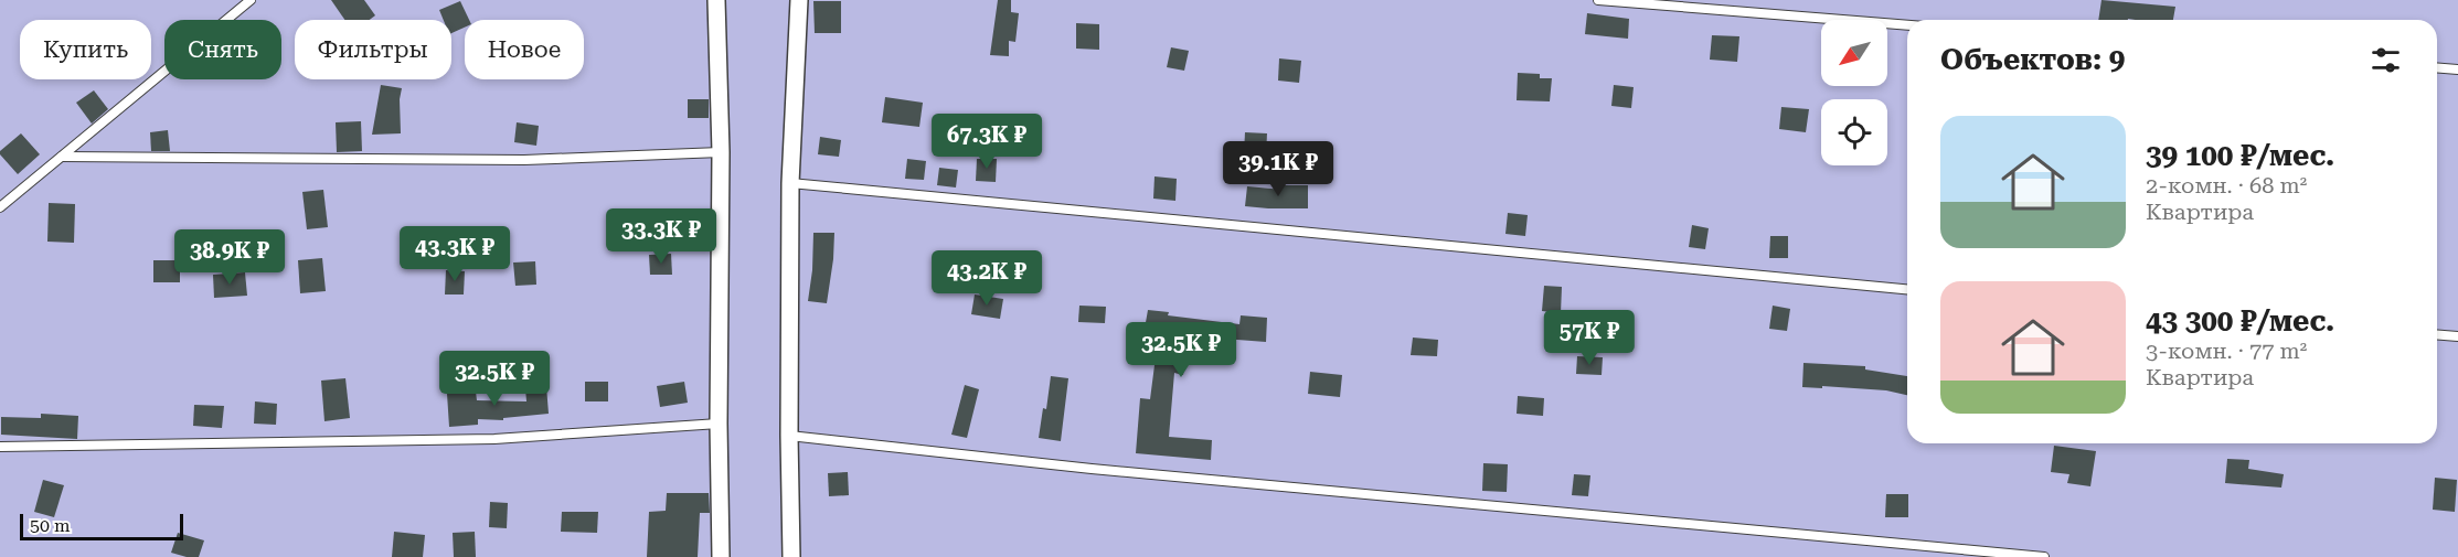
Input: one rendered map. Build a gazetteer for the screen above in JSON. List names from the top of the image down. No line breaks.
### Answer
{"scale_bar":"50 m","north":"bottom left","page":{"chip":["Купить","Снять","Фильтры","Новое"],"heading":"Объектов: 9","list":[{"name":"39 100 ₽/мес.","note":"2-комн. · 68 m² · Квартира"},{"name":"43 300 ₽/мес.","note":"3-комн. · 77 m² · Квартира"}],"price":["67.3K ₽","39.1K ₽","33.3K ₽","43.3K ₽","38.9K ₽","43.2K ₽","57K ₽","32.5K ₽","32.5K ₽"],"scale":"50 m"}}
